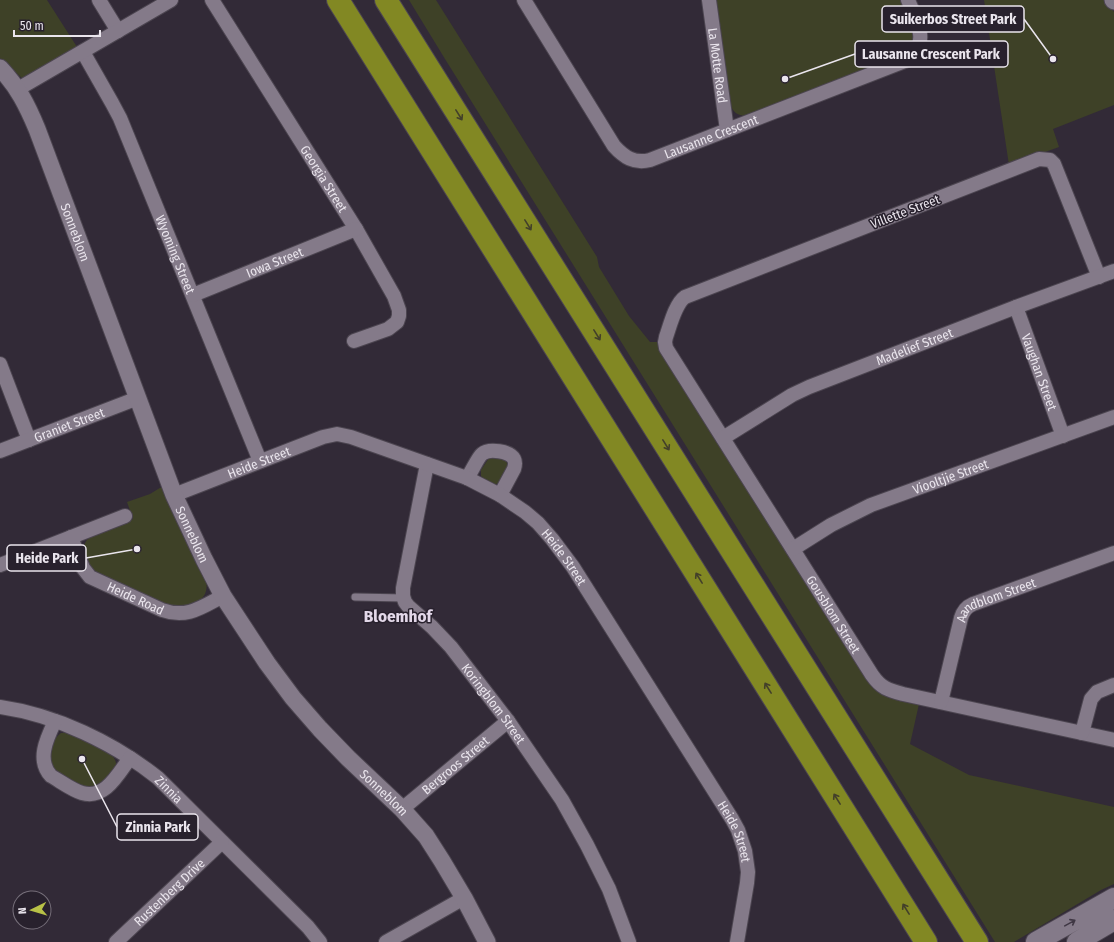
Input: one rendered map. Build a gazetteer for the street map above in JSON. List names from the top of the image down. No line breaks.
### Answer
{"streets":{"street":["La Motte Road","Lausanne Crescent","Georgia Street","Villette Street","Sonneblom","Wyoming Street","Iowa Street","Madelief Street","Vaughan Street","Graniet Street","Heide Street","Viooltjie Street","Heide Road","Aandblom Street","Gousblom Street","Koringblom Street","Bergroos Street","Zinnia","Rustenberg Drive"]},"crossings":[["La Motte Road","Lausanne Crescent"],["Georgia Street","Iowa Street"],["Villette Street","Madelief Street"],["Villette Street","Gousblom Street"],["Sonneblom","Graniet Street"],["Sonneblom","Heide Street"],["Sonneblom","Heide Road"],["Sonneblom","Bergroos Street"],["Wyoming Street","Iowa Street"],["Wyoming Street","Heide Street"],["Madelief Street","Vaughan Street"],["Madelief Street","Gousblom Street"],["Vaughan Street","Viooltjie Street"],["Viooltjie Street","Gousblom Street"],["Aandblom Street","Gousblom Street"],["Koringblom Street","Bergroos Street"],["Zinnia","Rustenberg Drive"]],"districts":["Bloemhof"],"places":["Suikerbos Street Park","Lausanne Crescent Park","Heide Park","Zinnia Park"],"scale_bar":"50 m","north":"left"}
